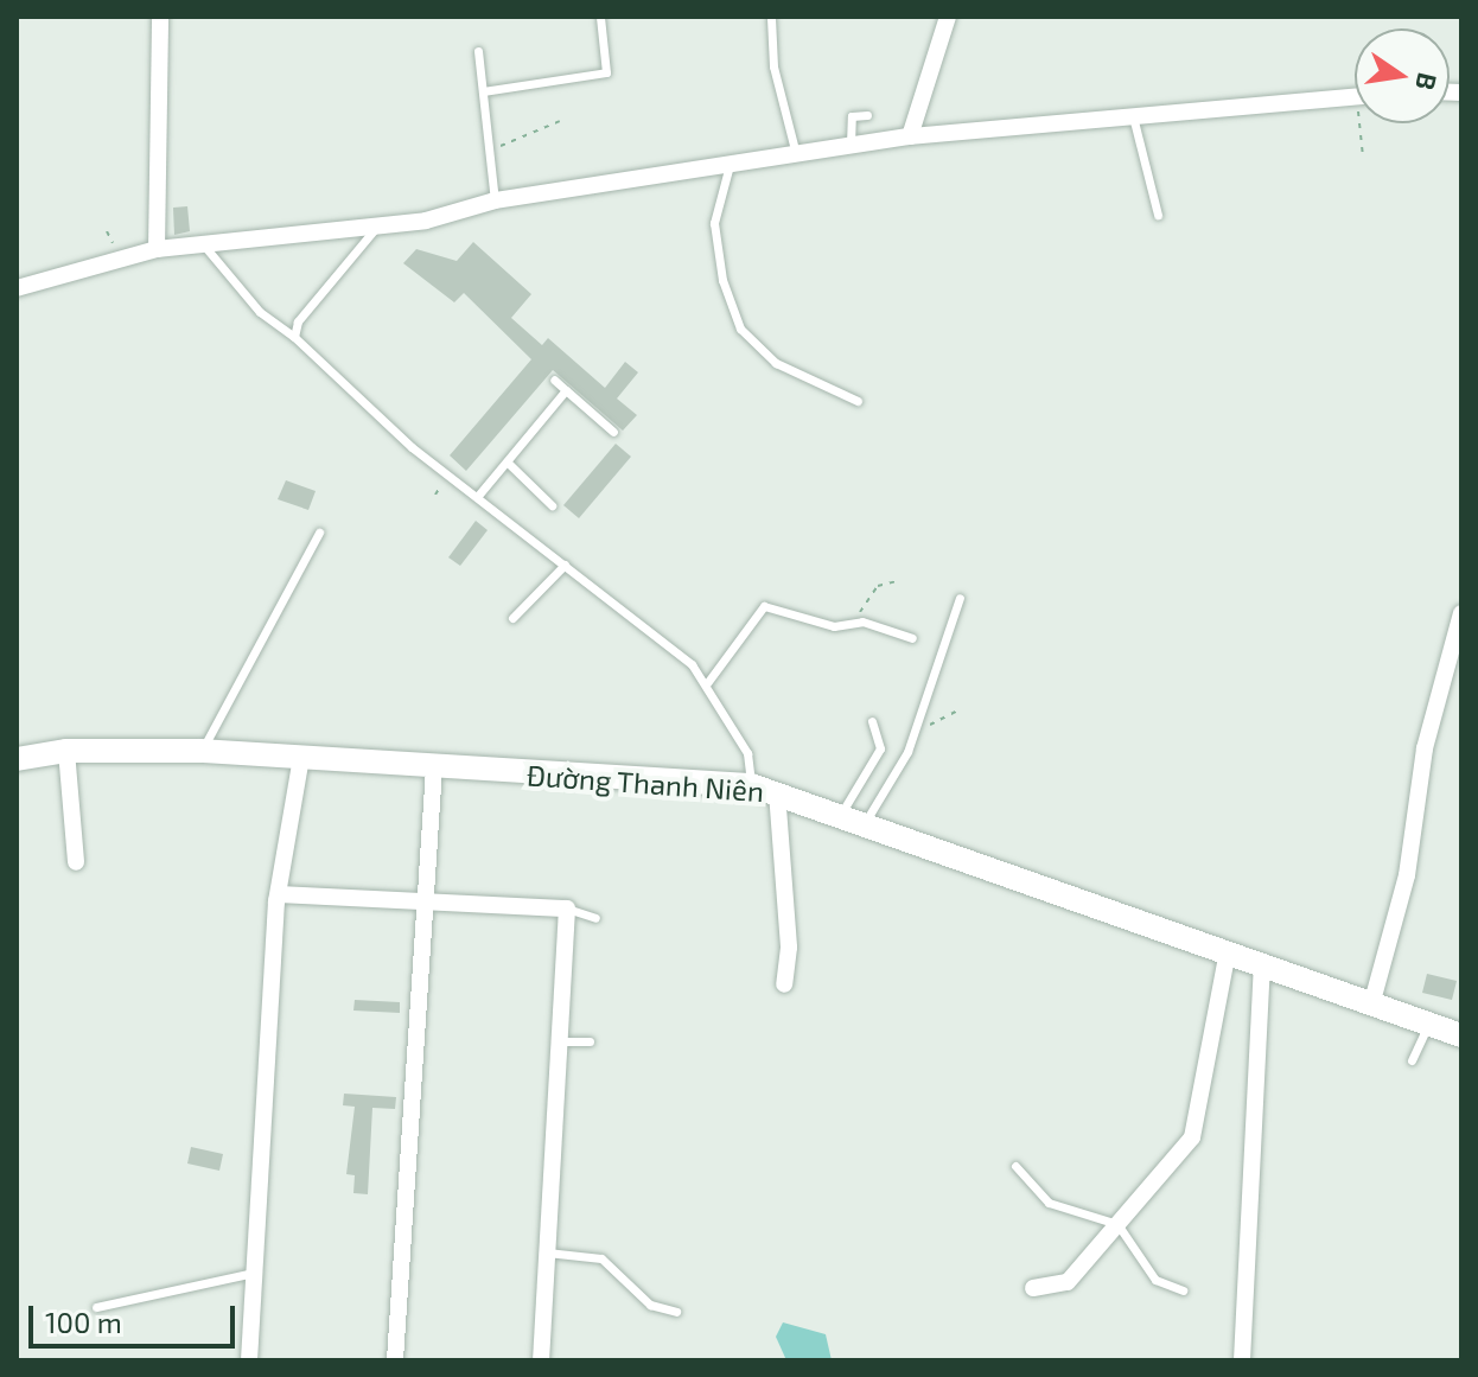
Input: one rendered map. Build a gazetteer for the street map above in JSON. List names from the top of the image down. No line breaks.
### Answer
{"streets":{"main road":["Đường Thanh Niên"]},"scale_bar":"100 m","north":"right"}
